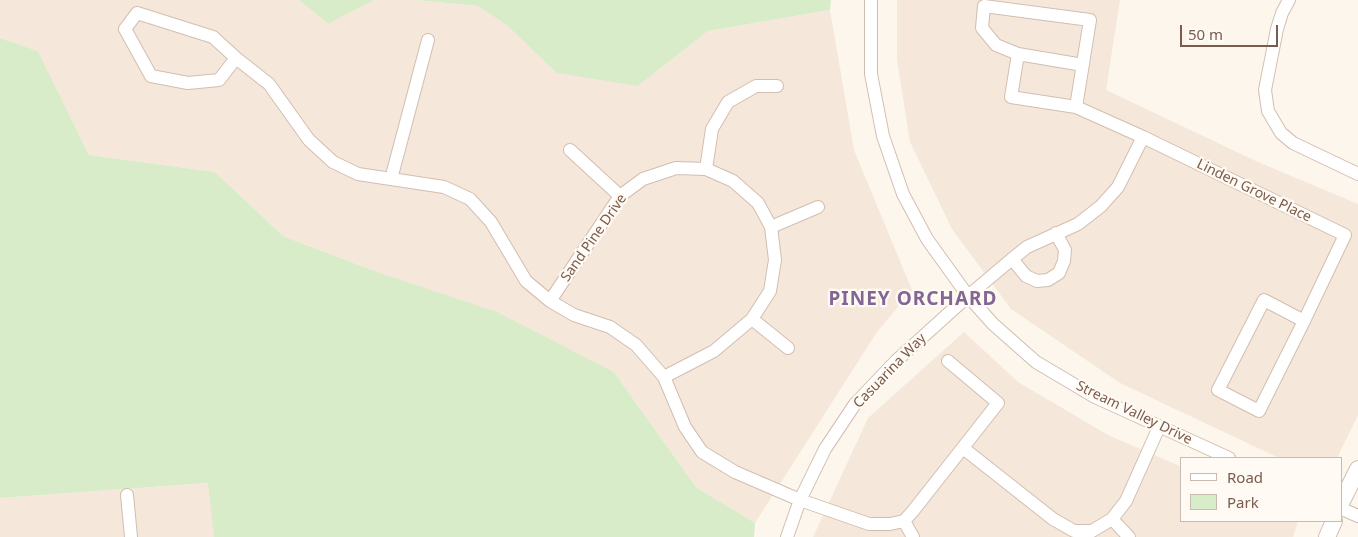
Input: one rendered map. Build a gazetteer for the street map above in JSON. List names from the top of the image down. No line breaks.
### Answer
{"streets":{"street":["Linden Grove Place","Sand Pine Drive","Casuarina Way","Stream Valley Drive"]},"crossings":[["Linden Grove Place","Casuarina Way"],["Casuarina Way","Stream Valley Drive"]],"districts":["PINEY ORCHARD"],"legend":["Road","Park"],"scale_bar":"50 m"}
